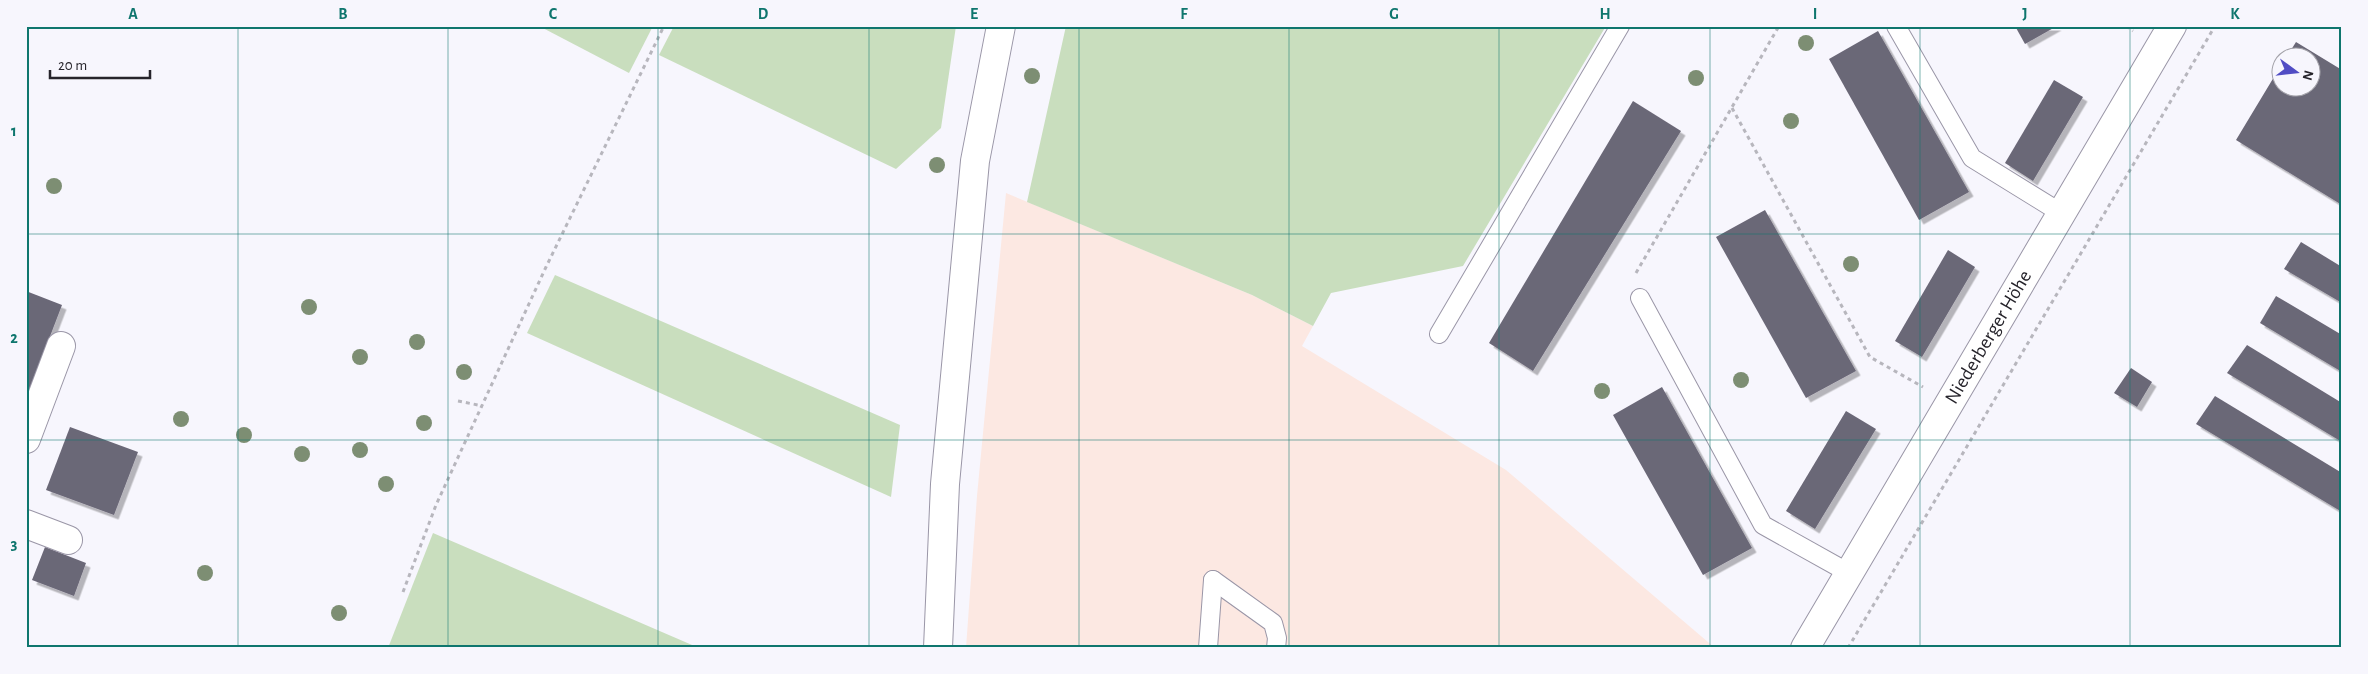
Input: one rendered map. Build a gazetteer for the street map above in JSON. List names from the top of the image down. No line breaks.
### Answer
{"streets":{"street":["Niederberger Höhe"]},"scale_bar":"20 m","north":"right","grid":{"columns":["A","B","C","D","E","F","G","H","I","J","K"],"rows":["1","2","3"]}}
